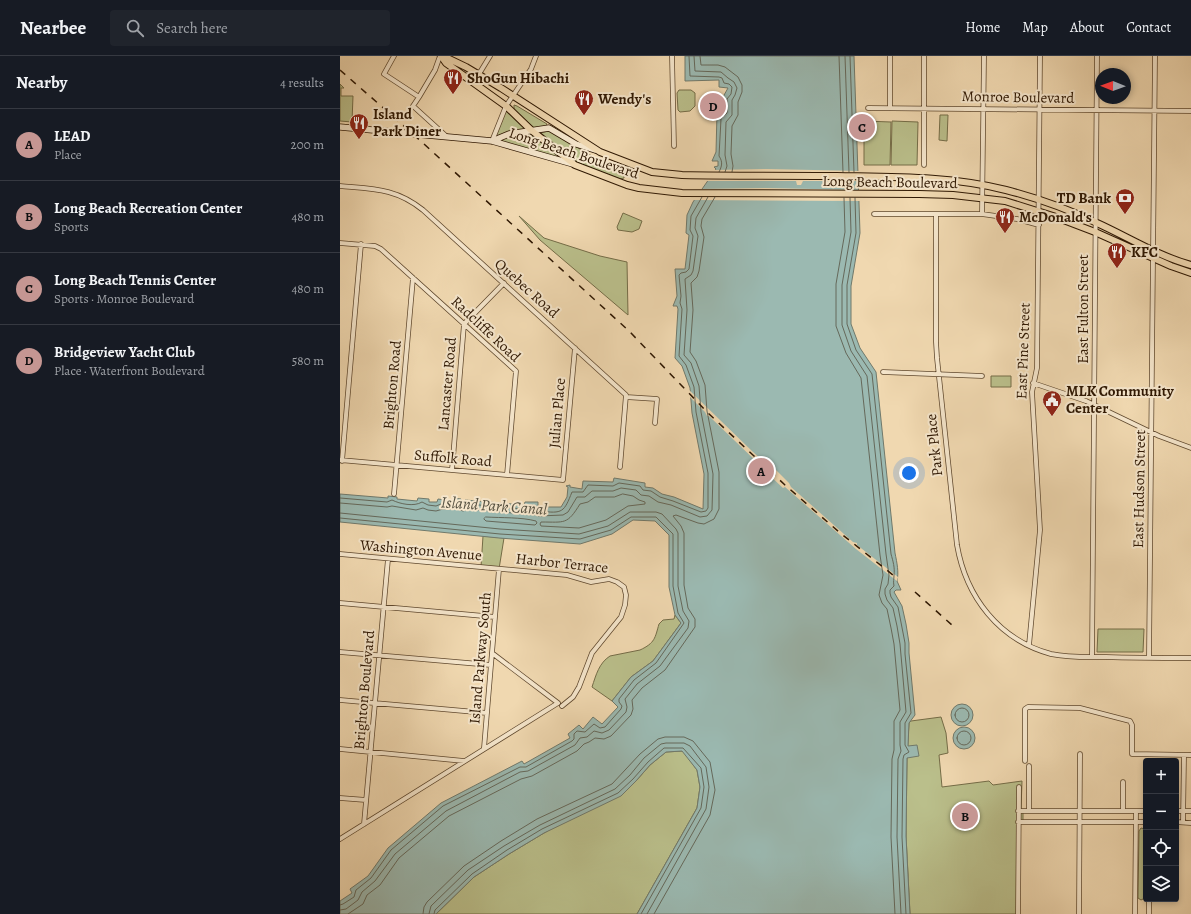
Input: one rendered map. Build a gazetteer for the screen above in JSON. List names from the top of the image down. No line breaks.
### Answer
{"streets":{"main road":["Long Beach Boulevard"],"street":["Monroe Boulevard","Quebec Road","East Fulton Street","Radcliffe Road","East Pine Street","Lancaster Road","Brighton Road","Julian Place","Park Place","Suffolk Road","East Hudson Street","Washington Avenue","Harbor Terrace","Island Parkway South","Brighton Boulevard"]},"crossings":[["Monroe Boulevard","East Fulton Street"],["Monroe Boulevard","East Pine Street"],["Monroe Boulevard","East Hudson Street"],["Long Beach Boulevard","East Fulton Street"],["Long Beach Boulevard","East Pine Street"],["Long Beach Boulevard","Park Place"],["Long Beach Boulevard","East Hudson Street"],["Quebec Road","Julian Place"],["East Fulton Street","Park Place"],["Radcliffe Road","Lancaster Road"],["Radcliffe Road","Brighton Road"],["Radcliffe Road","Suffolk Road"],["East Pine Street","Park Place"],["Lancaster Road","Suffolk Road"],["Brighton Road","Suffolk Road"],["Julian Place","Suffolk Road"],["Park Place","East Hudson Street"],["Washington Avenue","Harbor Terrace"],["Washington Avenue","Island Parkway South"],["Washington Avenue","Brighton Boulevard"],["Harbor Terrace","Island Parkway South"]],"water":["Island Park Canal"],"places":{"restaurant":["ShoGun Hibachi","Wendy's","Island Park Diner","McDonald's","KFC"],"bank":["TD Bank"],"public building":["MLK Community Center"]},"north":"left","page":{"header":"Nearbee","search":"Search here","nav":["Home","Map","About","Contact"],"heading":["Nearby","4 results"],"pins":["D","C","A","B"],"list":[{"mark":"A","name":"LEAD","note":"Place","value":"200 m"},{"mark":"B","name":"Long Beach Recreation Center","note":"Sports","value":"480 m"},{"mark":"C","name":"Long Beach Tennis Center","note":"Sports · Monroe Boulevard","value":"480 m"},{"mark":"D","name":"Bridgeview Yacht Club","note":"Place · Waterfront Boulevard","value":"580 m"}],"map_buttons":["+","−"]}}
